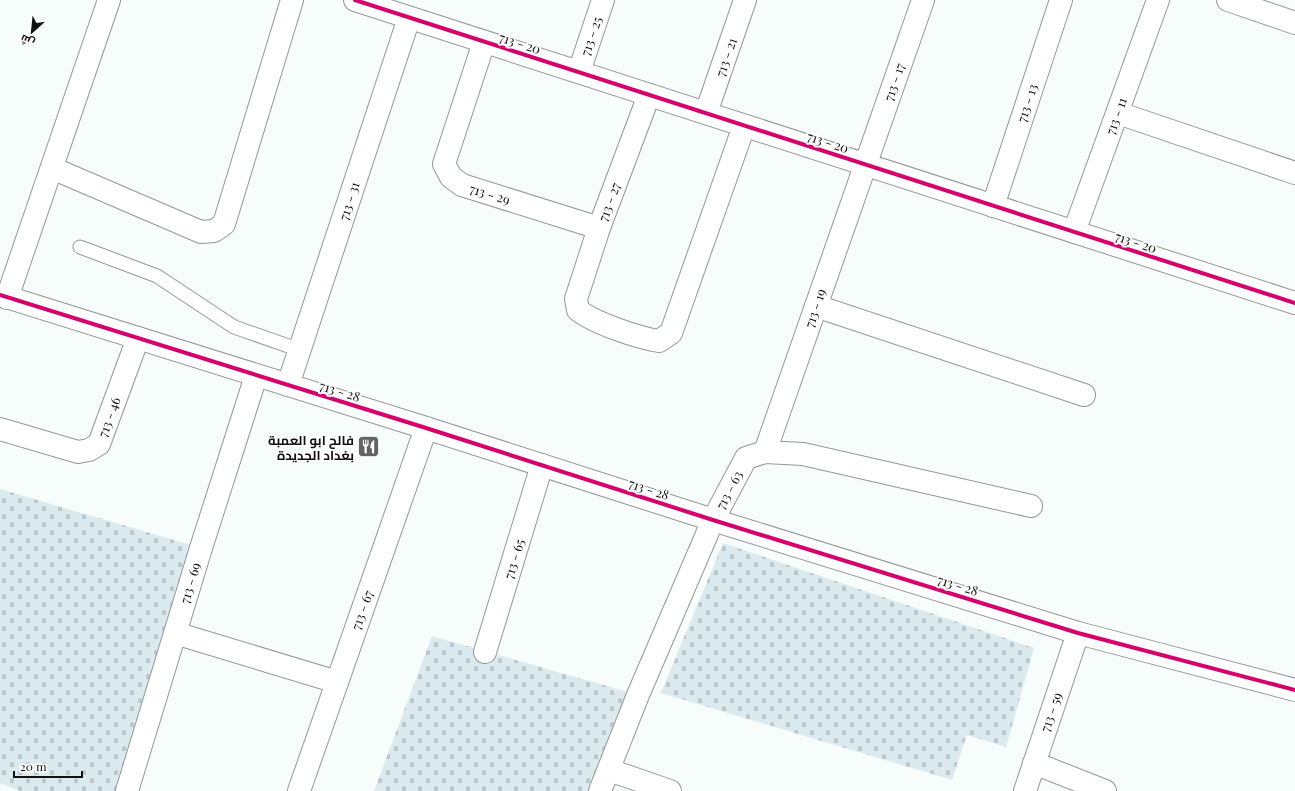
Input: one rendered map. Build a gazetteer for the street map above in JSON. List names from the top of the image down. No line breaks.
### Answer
{"streets":{"street":["713 - 25","713 - 20","713 - 21","713 - 17","713 - 13","713 - 11","713 - 29","713 - 31","713 - 27","713 - 19","713 - 28","713 - 46","713 - 63","713 - 65","713 - 69","713 - 67","713 - 59"]},"crossings":[["713 - 25","713 - 20"],["713 - 20","713 - 21"],["713 - 20","713 - 17"],["713 - 20","713 - 13"],["713 - 20","713 - 11"],["713 - 20","713 - 29"],["713 - 20","713 - 31"],["713 - 20","713 - 27"],["713 - 20","713 - 19"],["713 - 17","713 - 19"],["713 - 29","713 - 27"],["713 - 31","713 - 28"],["713 - 19","713 - 63"],["713 - 28","713 - 46"],["713 - 28","713 - 63"],["713 - 28","713 - 65"],["713 - 28","713 - 69"],["713 - 28","713 - 67"],["713 - 28","713 - 59"]],"places":{"restaurant":["فالح ابو العمبة بغداد الجديدة"]},"scale_bar":"20 m","north":"bottom left"}
